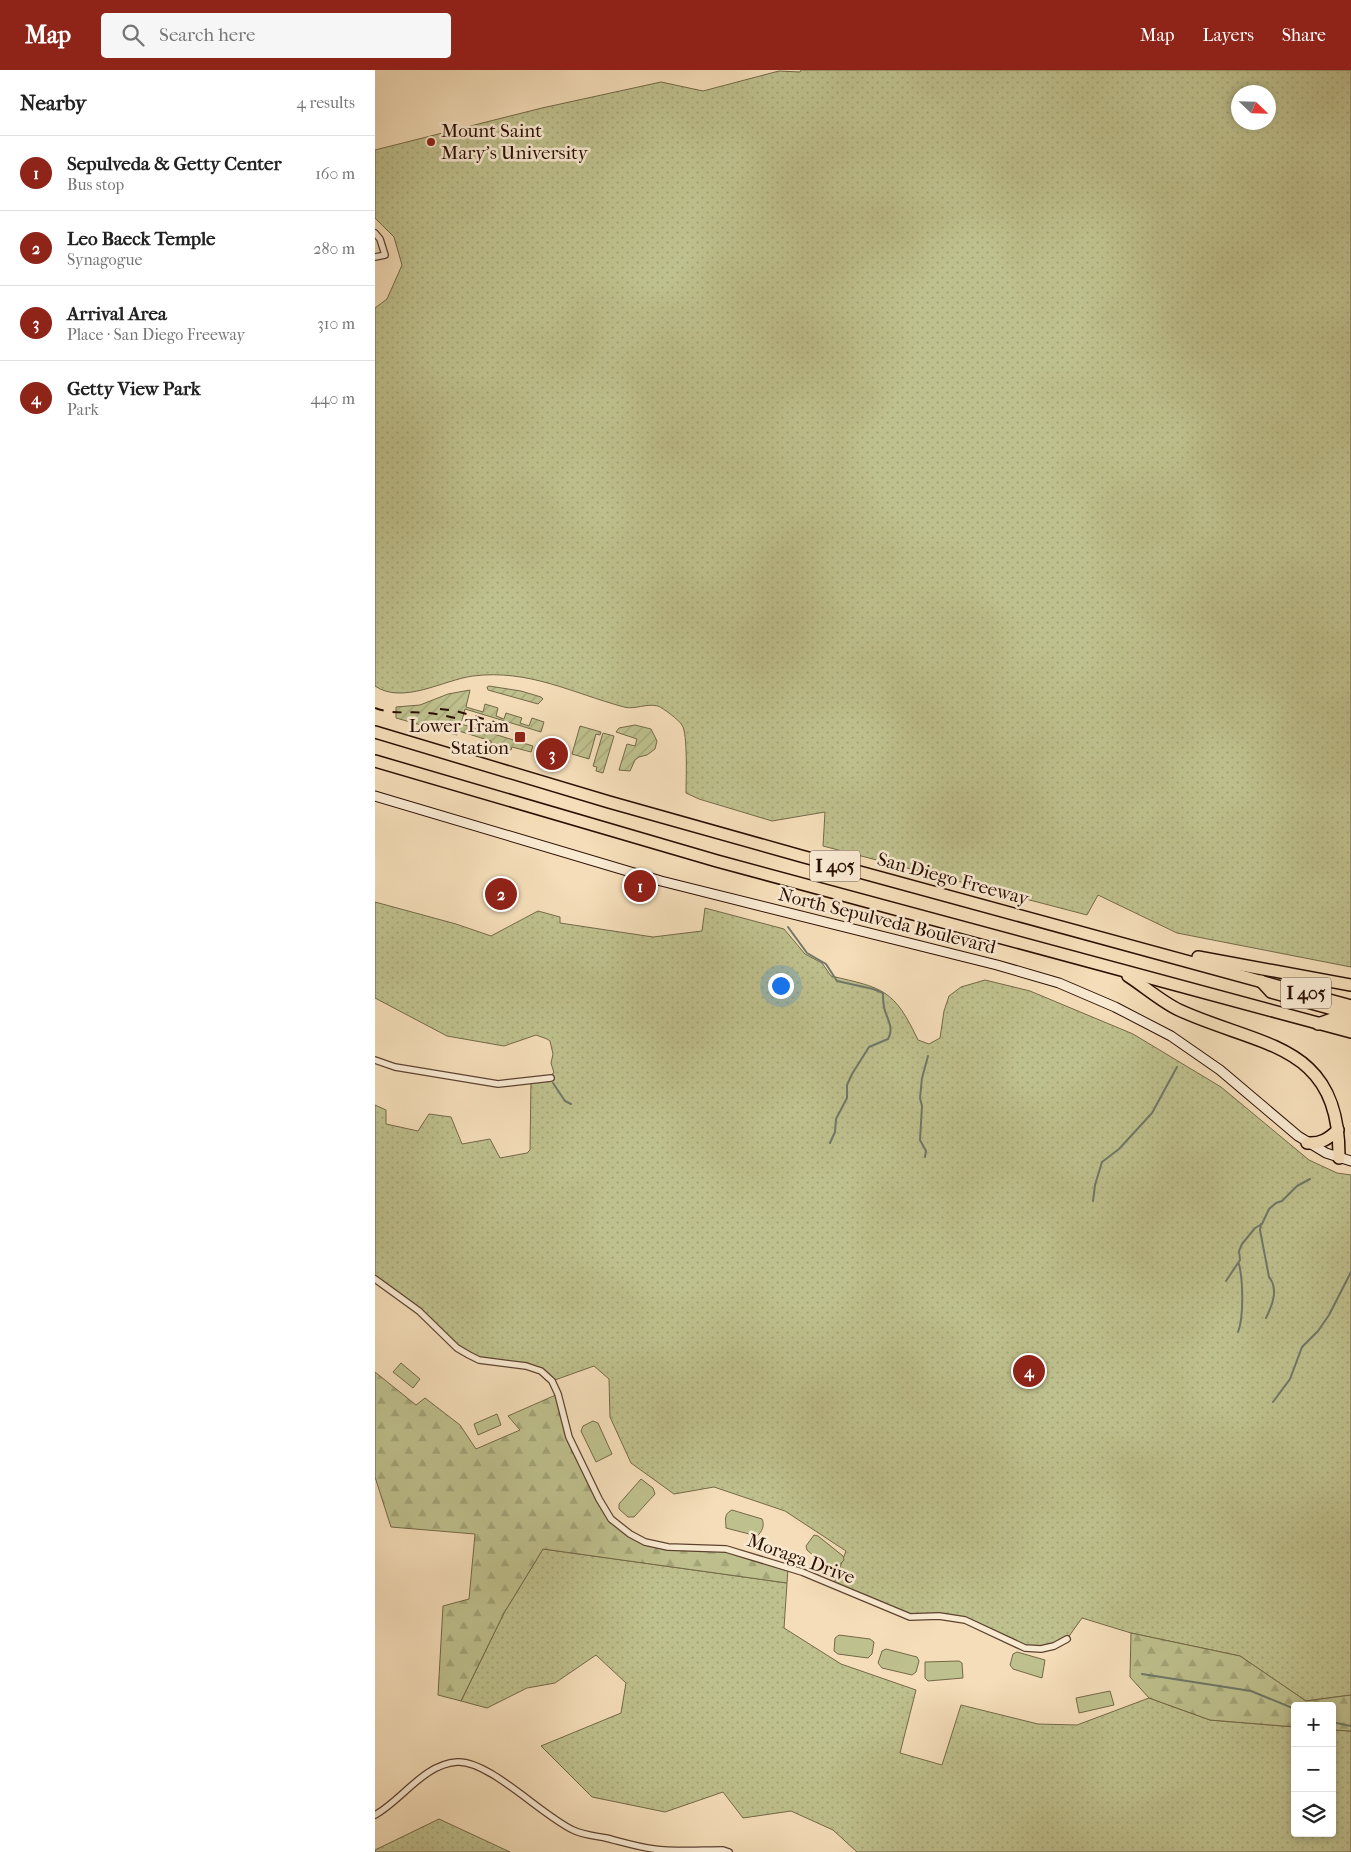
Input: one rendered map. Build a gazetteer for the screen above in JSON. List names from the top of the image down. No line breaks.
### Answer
{"streets":{"highway":["I 405","San Diego Freeway"],"main road":["North Sepulveda Boulevard"],"street":["Moraga Drive"]},"places":{"other":["Mount Saint Mary's University"],"transit":["Lower Tram Station"]},"north":"bottom right","page":{"header":"Map","search":"Search here","nav":["Map","Layers","Share"],"heading":["Nearby","4 results"],"list":[{"mark":"1","name":"Sepulveda & Getty Center","note":"Bus stop","value":"160 m"},{"mark":"2","name":"Leo Baeck Temple","note":"Synagogue","value":"280 m"},{"mark":"3","name":"Arrival Area","note":"Place · San Diego Freeway","value":"310 m"},{"mark":"4","name":"Getty View Park","note":"Park","value":"440 m"}],"pins":["3","1","2","4"],"map_buttons":["+","−"]}}
